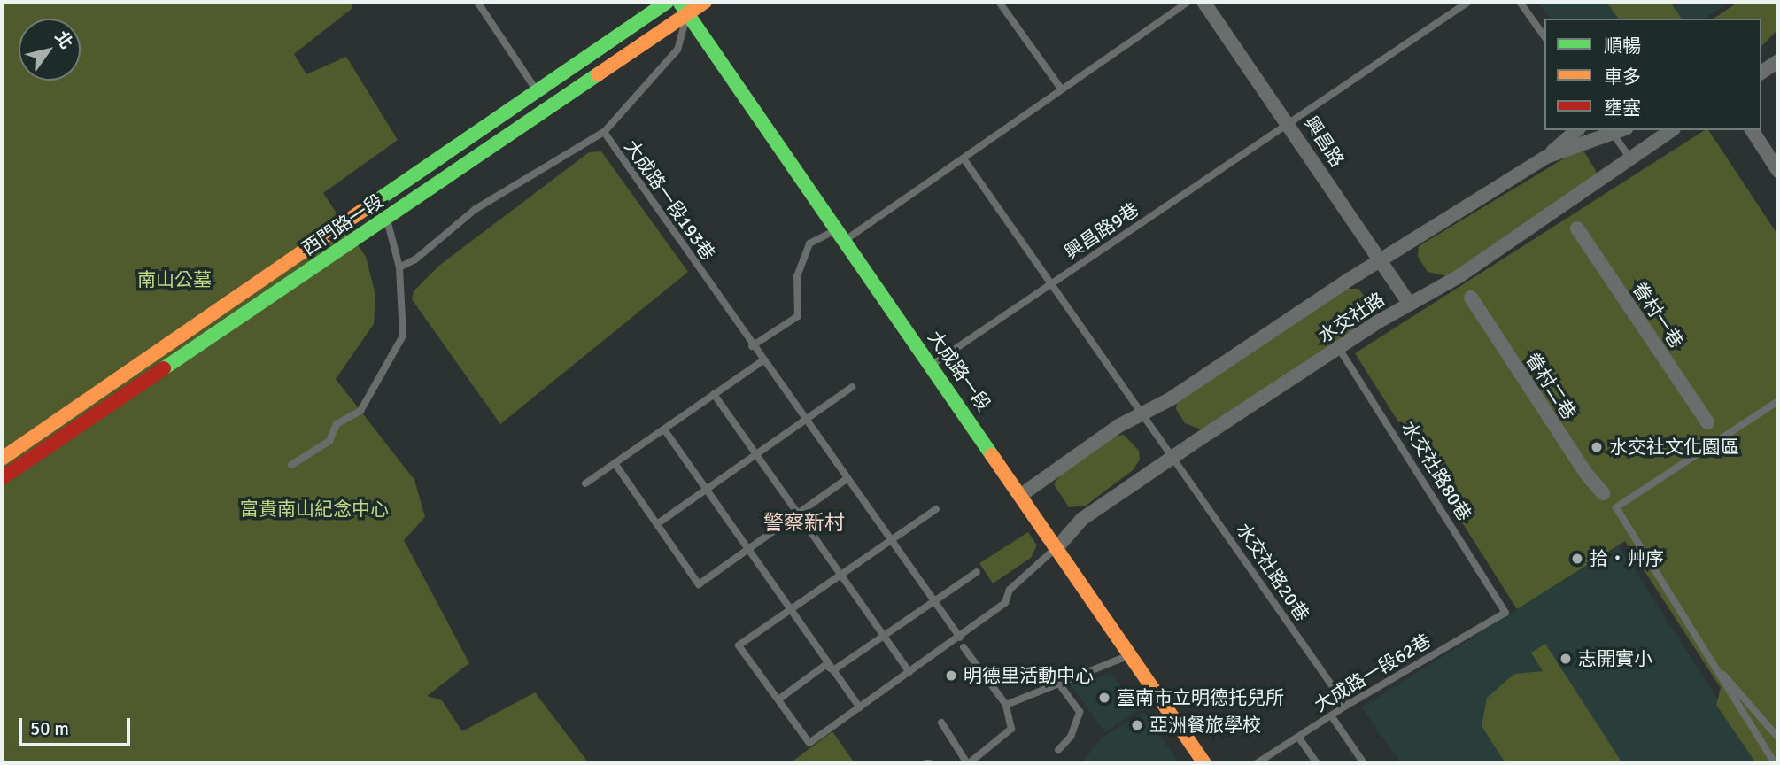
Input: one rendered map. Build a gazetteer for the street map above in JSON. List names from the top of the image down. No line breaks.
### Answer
{"streets":{"street":["興昌路","西門路一段","眷村一巷","水交社路","大成路一段","眷村二巷"],"lane":["大成路一段193巷","興昌路9巷","水交社路80巷","水交社路20巷","大成路一段62巷"]},"crossings":[["興昌路","興昌路9巷"],["興昌路","水交社路"],["大成路一段193巷","西門路一段"],["大成路一段193巷","大成路一段"],["西門路一段","大成路一段"],["興昌路9巷","大成路一段"],["興昌路9巷","水交社路20巷"],["水交社路","大成路一段"],["水交社路","水交社路80巷"],["水交社路","水交社路20巷"],["水交社路80巷","大成路一段62巷"],["水交社路20巷","大成路一段62巷"]],"districts":["警察新村"],"parks":["南山公墓","富貴南山紀念中心"],"places":["水交社文化園區","拾・艸序","志開實小","明德里活動中心","臺南市立明德托兒所","亞洲餐旅學校"],"legend":["順暢","車多","壅塞"],"scale_bar":"50 m","north":"top right"}
